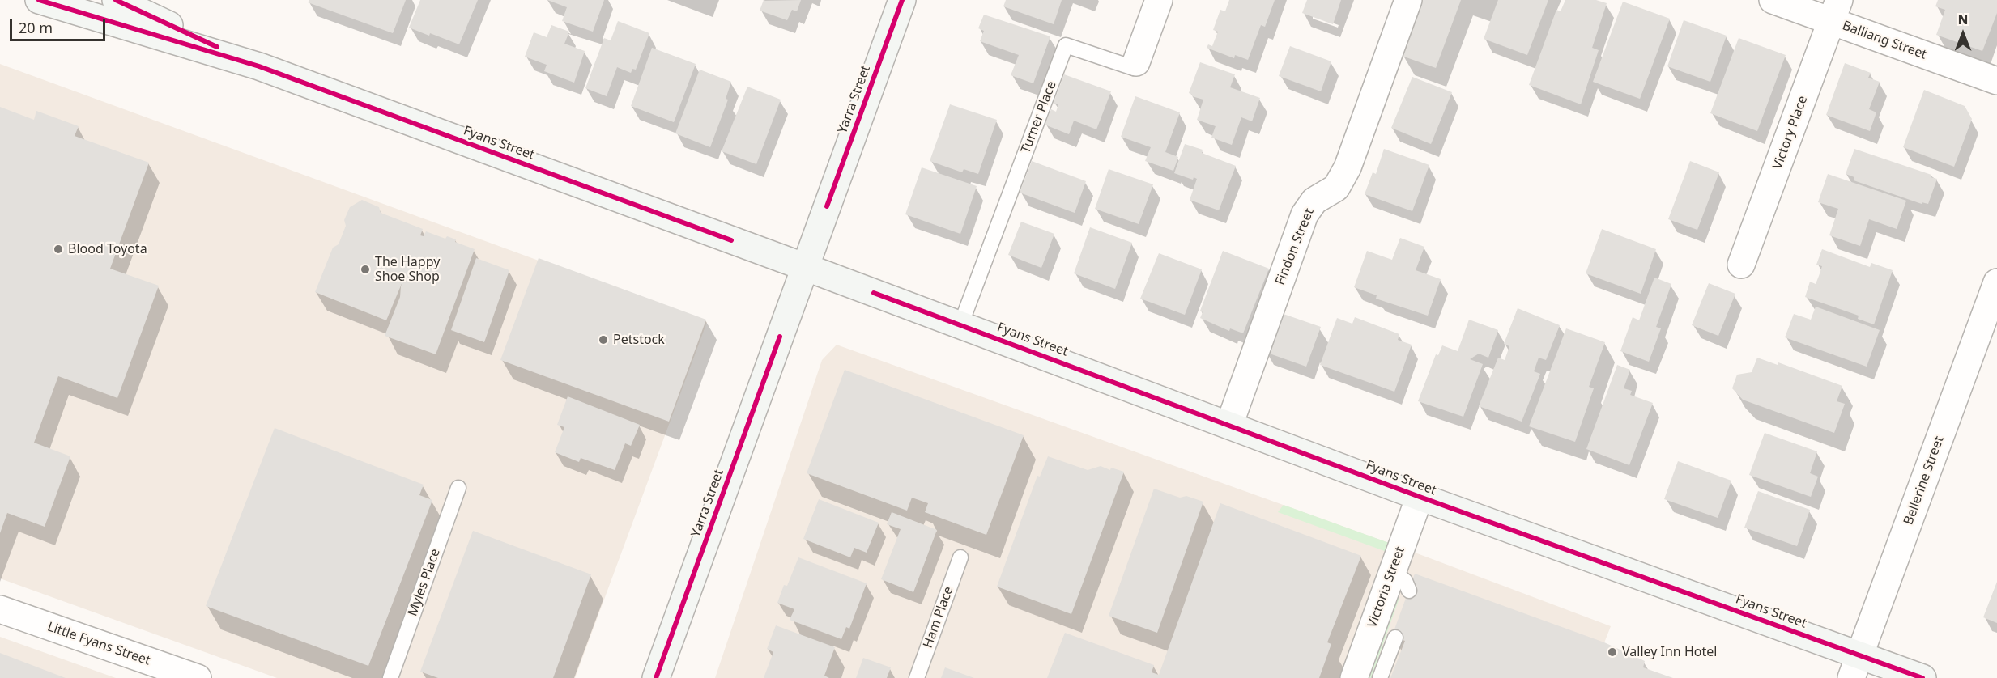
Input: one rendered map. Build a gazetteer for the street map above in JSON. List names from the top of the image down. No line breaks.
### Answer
{"streets":{"main road":["Yarra Street","Fyans Street"],"street":["Balliang Street","Turner Place","Victory Place","Findon Street","Bellerine Street","Victoria Street","Little Fyans Street"],"lane":["Myles Place","Ham Place"]},"crossings":[["Balliang Street","Victory Place"],["Yarra Street","Fyans Street"],["Turner Place","Fyans Street"],["Fyans Street","Findon Street"],["Fyans Street","Bellerine Street"],["Fyans Street","Victoria Street"]],"places":["Blood Toyota","The Happy Shoe Shop","Petstock","Valley Inn Hotel"],"scale_bar":"20 m","north":"top"}
